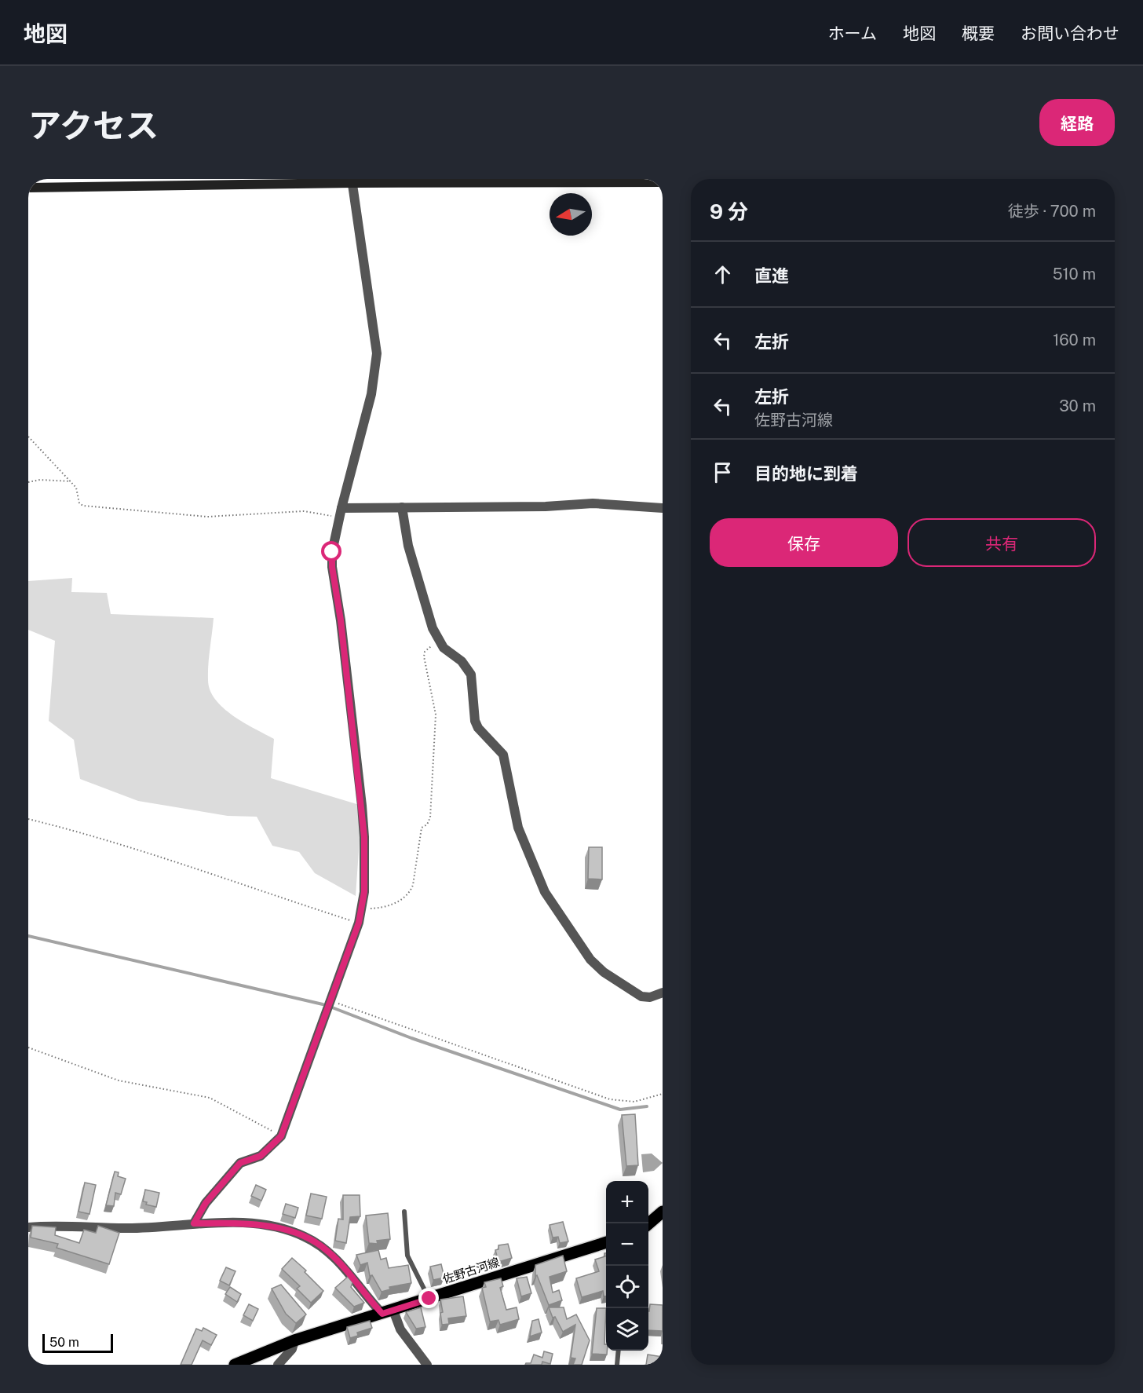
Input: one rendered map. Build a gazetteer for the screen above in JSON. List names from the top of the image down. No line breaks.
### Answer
{"streets":{"main road":["佐野古河線"]},"scale_bar":"50 m","north":"left","page":{"header":"地図","nav":["ホーム","地図","概要","お問い合わせ"],"title":"アクセス","buttons":["経路",["保存","共有"]],"heading":["9 分","徒歩 · 700 m"],"list":[["直進","510 m"],["左折","160 m"],["左折","佐野古河線","30 m"],"目的地に到着"],"map_buttons":["+","−"],"scale":"50 m"}}
